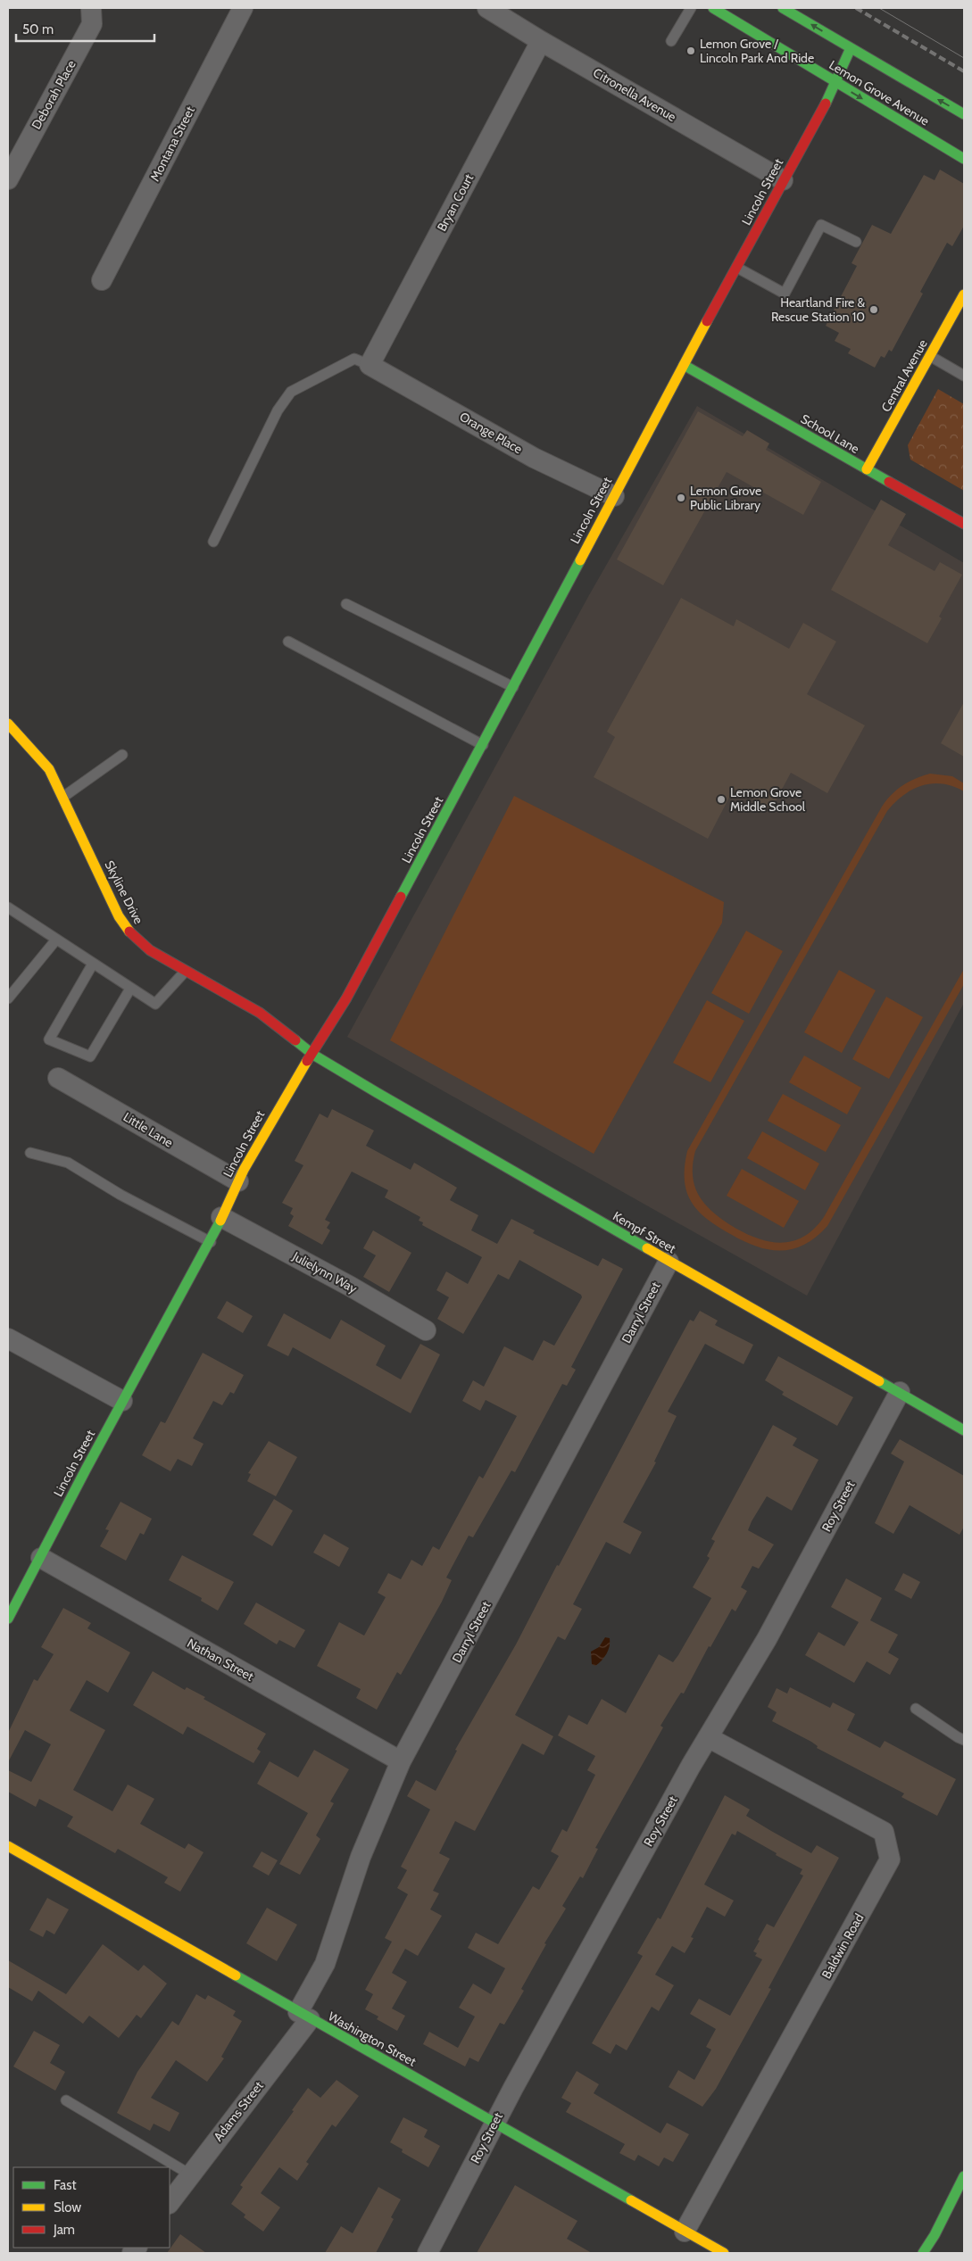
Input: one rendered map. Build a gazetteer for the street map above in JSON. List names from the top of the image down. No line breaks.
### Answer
{"streets":{"street":["Lemon Grove Avenue","Deborah Place","Citronella Avenue","Montana Street","Lincoln Street","Bryan Court","Central Avenue","Orange Place","School Lane","Skyline Drive","Little Lane","Kempf Street","Julielynn Way","Darryl Street","Roy Street","Nathan Street","Baldwin Road","Washington Street","Adams Street"]},"crossings":[["Lemon Grove Avenue","Lincoln Street"],["Citronella Avenue","Lincoln Street"],["Citronella Avenue","Bryan Court"],["Lincoln Street","Orange Place"],["Lincoln Street","School Lane"],["Lincoln Street","Skyline Drive"],["Lincoln Street","Little Lane"],["Lincoln Street","Kempf Street"],["Lincoln Street","Julielynn Way"],["Lincoln Street","Nathan Street"],["Bryan Court","Orange Place"],["Central Avenue","School Lane"],["Skyline Drive","Kempf Street"],["Kempf Street","Darryl Street"],["Kempf Street","Roy Street"],["Darryl Street","Nathan Street"],["Darryl Street","Washington Street"],["Darryl Street","Adams Street"],["Roy Street","Baldwin Road"],["Roy Street","Washington Street"],["Baldwin Road","Washington Street"],["Washington Street","Adams Street"]],"places":["Lemon Grove / Lincoln Park And Ride","Heartland Fire & Rescue Station 10","Lemon Grove Public Library","Lemon Grove Middle School"],"legend":["Fast","Slow","Jam"],"scale_bar":"50 m"}
